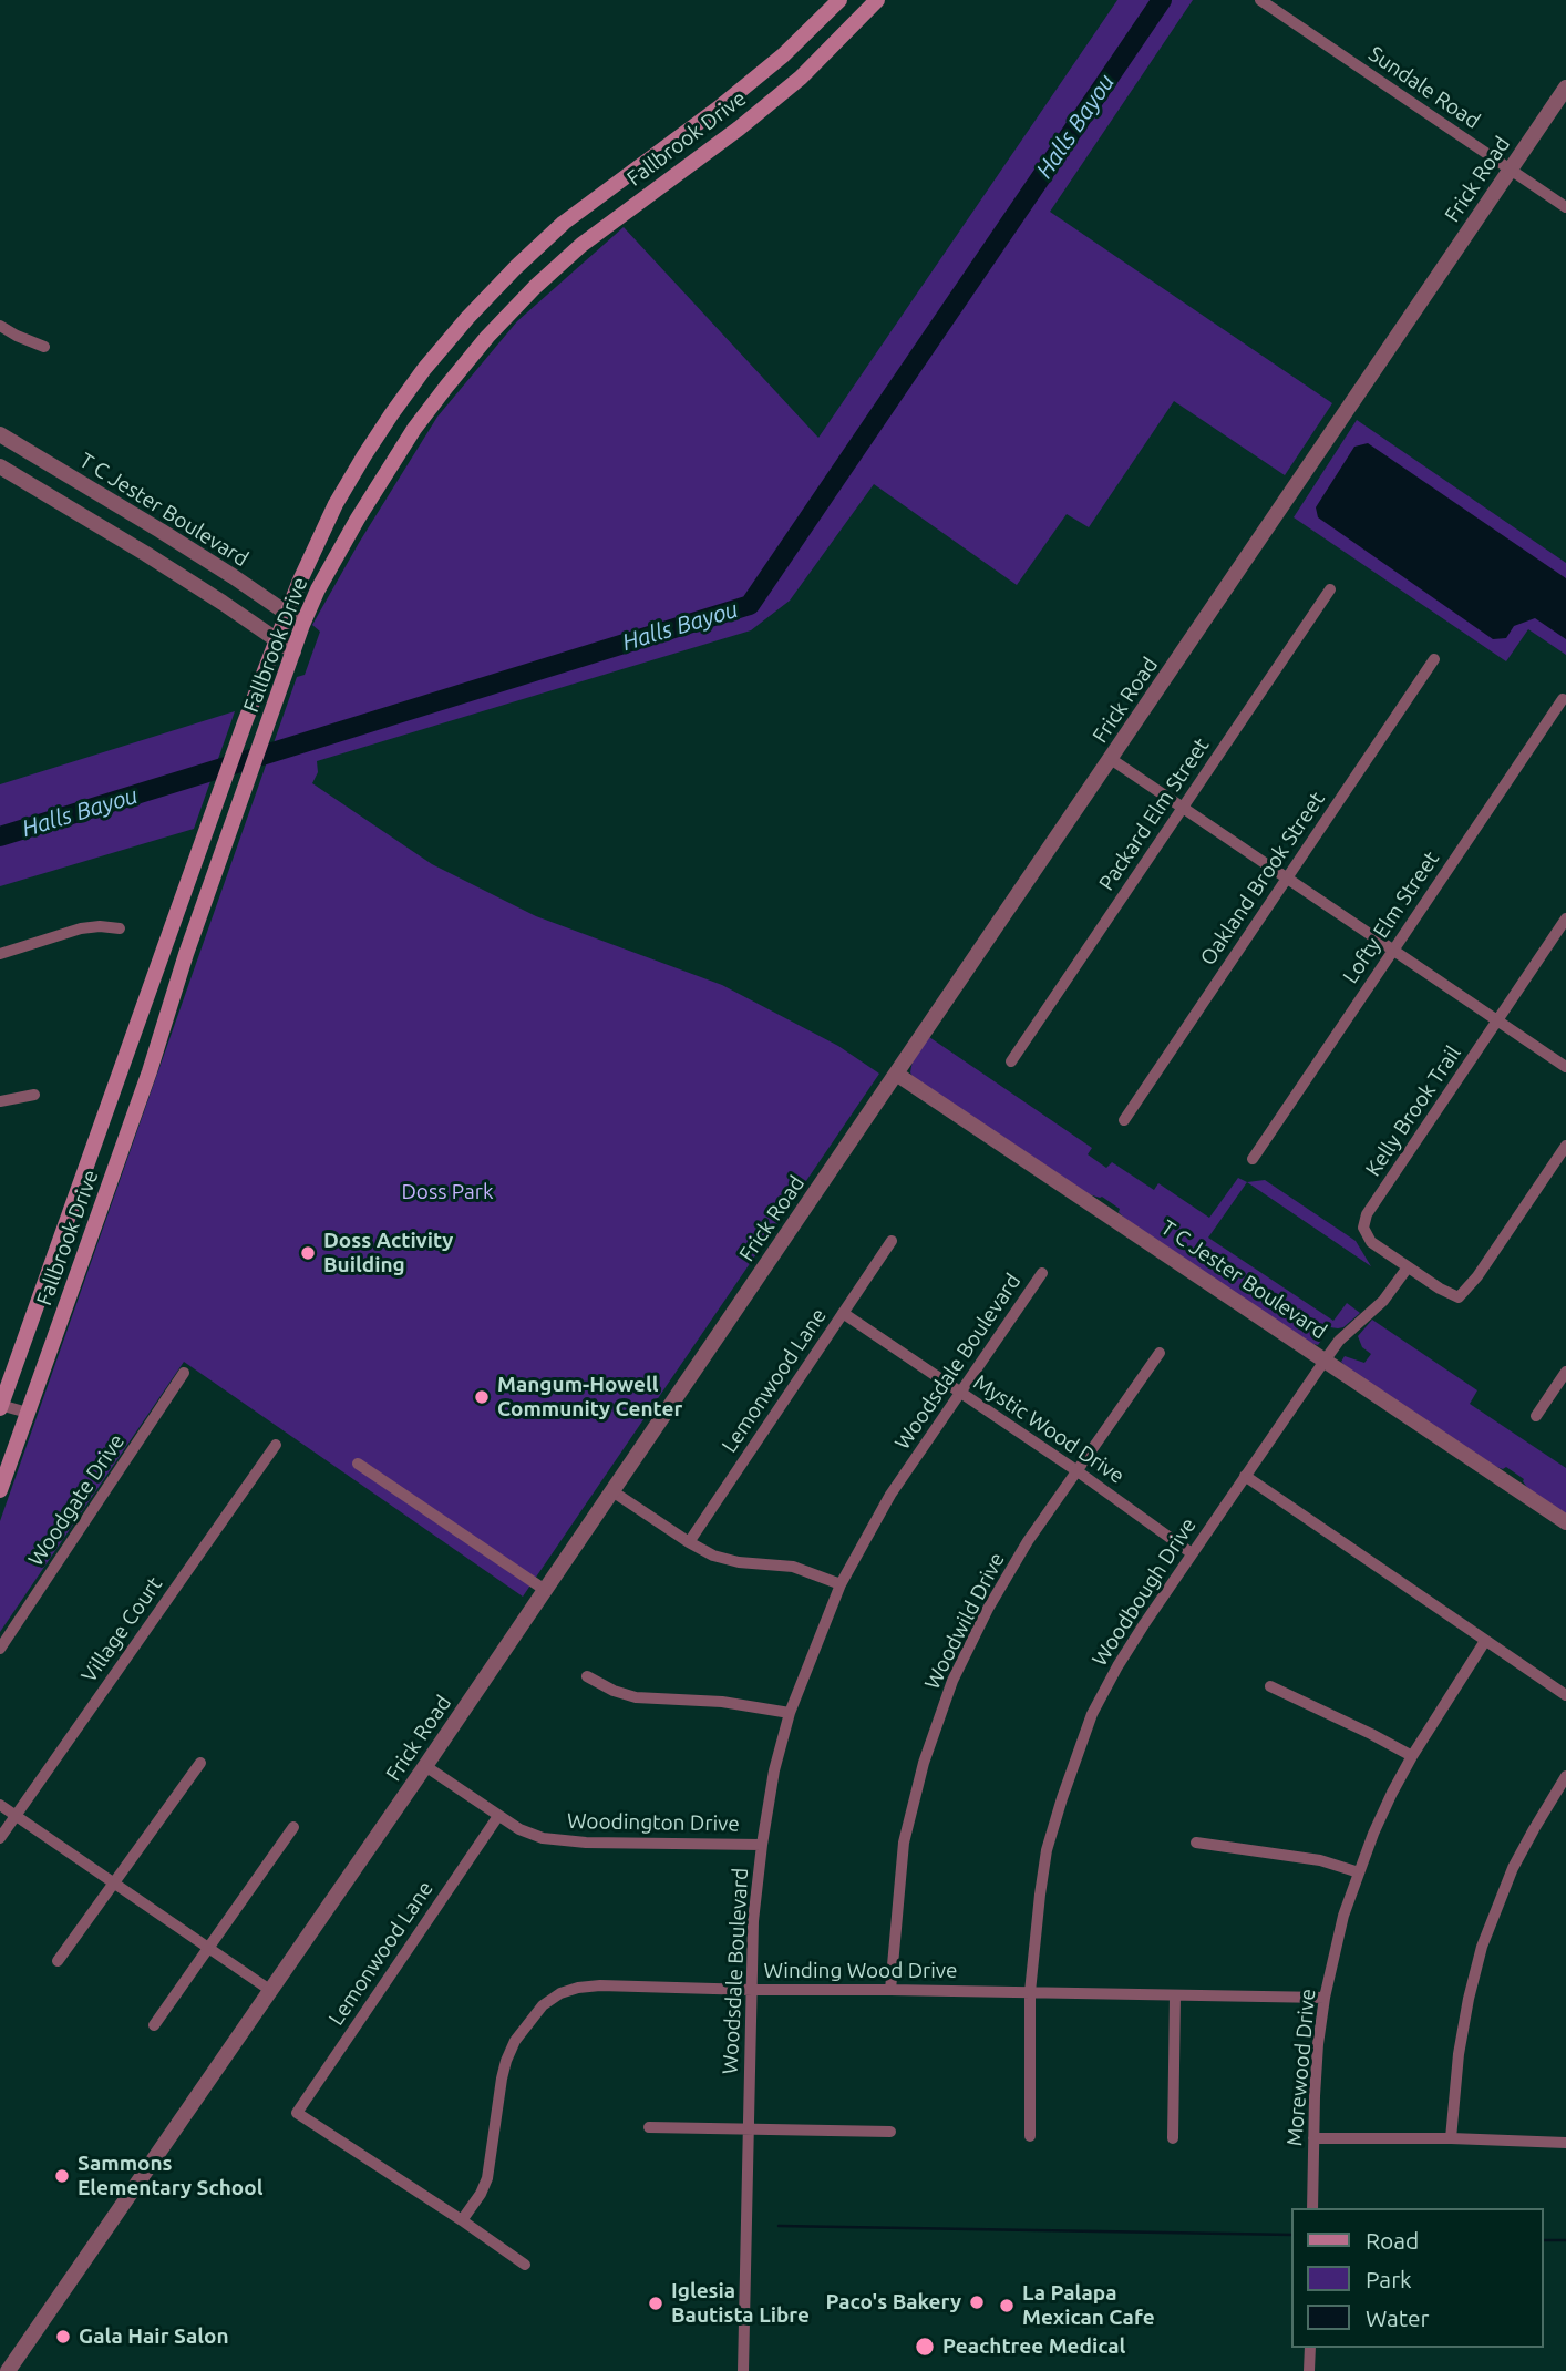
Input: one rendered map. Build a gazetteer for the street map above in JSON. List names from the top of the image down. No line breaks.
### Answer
{"streets":{"main road":["Fallbrook Drive"],"street":["Sundale Road","Frick Road","T C Jester Boulevard","Packard Elm Street","Oakland Brook Street","Lofty Elm Street","Kelly Brook Trail","Woodsdale Boulevard","Lemonwood Lane","Mystic Wood Drive","Woodgate Drive","Woodbough Drive","Woodwild Drive","Village Court","Woodington Drive","Winding Wood Drive","Morewood Drive"]},"crossings":[["Sundale Road","Frick Road"],["Fallbrook Drive","T C Jester Boulevard"],["Frick Road","T C Jester Boulevard"],["Frick Road","Woodington Drive"],["T C Jester Boulevard","Woodbough Drive"],["Kelly Brook Trail","Woodbough Drive"],["Woodsdale Boulevard","Mystic Wood Drive"],["Woodsdale Boulevard","Woodington Drive"],["Woodsdale Boulevard","Winding Wood Drive"],["Lemonwood Lane","Mystic Wood Drive"],["Lemonwood Lane","Woodington Drive"],["Lemonwood Lane","Winding Wood Drive"],["Mystic Wood Drive","Woodbough Drive"],["Mystic Wood Drive","Woodwild Drive"],["Woodbough Drive","Winding Wood Drive"],["Woodwild Drive","Winding Wood Drive"],["Winding Wood Drive","Morewood Drive"]],"water":["Halls Bayou"],"parks":["Doss Park"],"places":["Doss Activity Building","Mangum-Howell Community Center","Sammons Elementary School","Paco's Bakery","Iglesia Bautista Libre","La Palapa Mexican Cafe","Gala Hair Salon","Peachtree Medical"],"legend":["Road","Park","Water"]}
